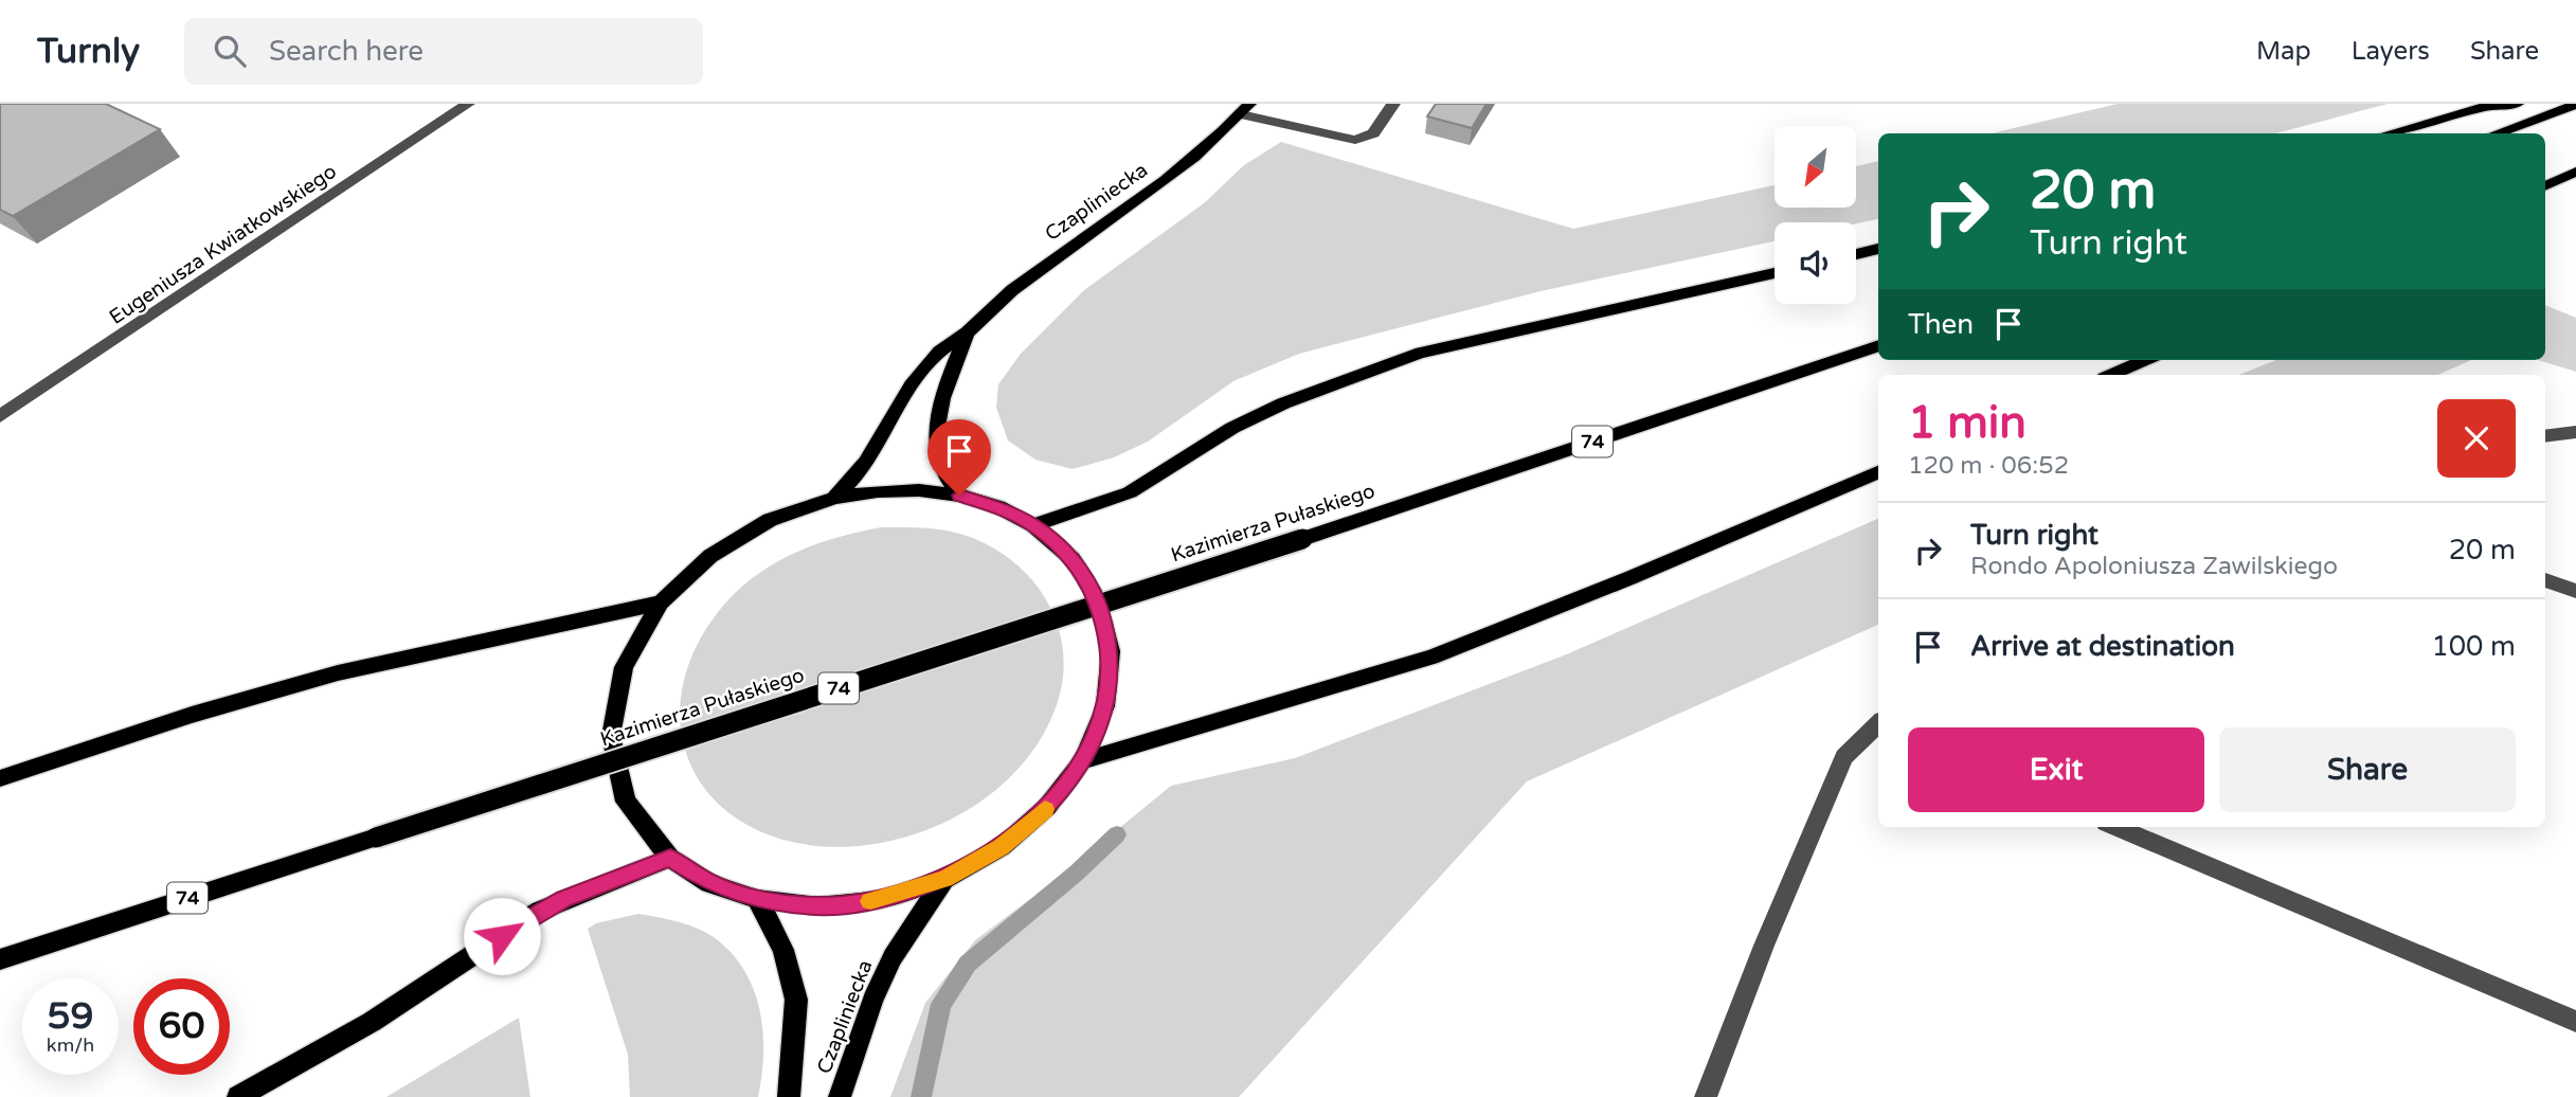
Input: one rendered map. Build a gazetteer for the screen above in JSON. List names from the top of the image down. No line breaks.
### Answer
{"streets":{"main road":["Czapliniecka","74","Kazimierza Pułaskiego"],"street":["Eugeniusza Kwiatkowskiego"]},"north":"bottom left","page":{"header":"Turnly","search":"Search here","nav":["Map","Layers","Share"],"turn":["20 m","Turn right"],"then":"Then","heading":["1 min","120 m · 06:52"],"list":[{"name":"Turn right","note":"Rondo Apoloniusza Zawilskiego","value":"20 m"},{"name":"Arrive at destination","value":"100 m"}],"buttons":["Exit","Share"],"speed":"59 km/h","limit":"60"}}
